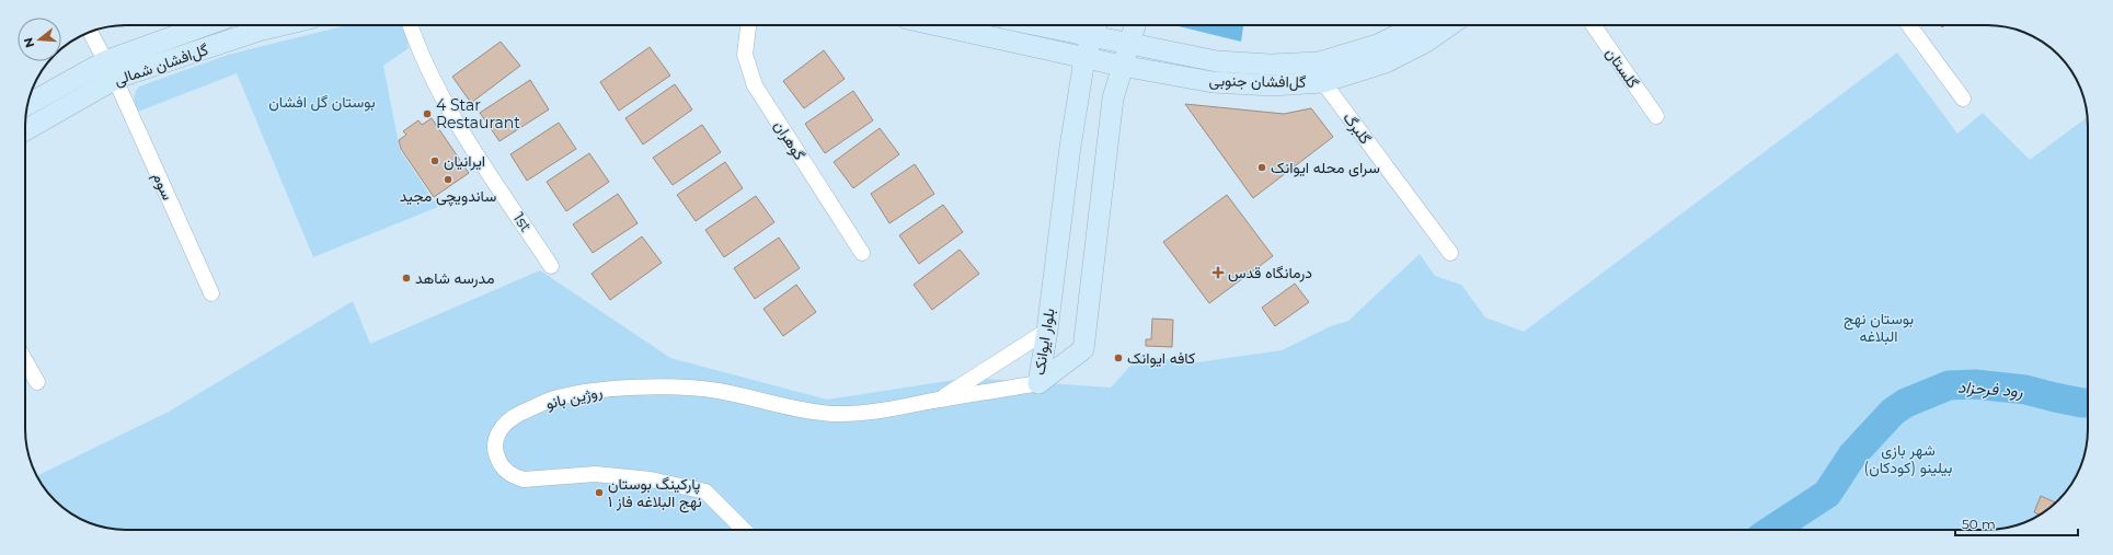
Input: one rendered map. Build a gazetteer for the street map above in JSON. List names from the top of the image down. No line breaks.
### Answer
{"streets":{"main road":["گل‌افشان شمالی","گل‌افشان جنوبی","بلوار ایوانک"],"street":["گلستان","گلبرگ","گوهران","سوم","1st","روژین بانو"]},"crossings":[["گل‌افشان شمالی","سوم"],["گل‌افشان جنوبی","گلبرگ"],["گل‌افشان جنوبی","بلوار ایوانک"],["بلوار ایوانک","روژین بانو"]],"water":["رود فرحزاد"],"parks":["بوستان گل افشان","بوستان نهج البلاغه","شهر بازی بیلینو (کودکان)"],"places":{"other":["4 Star Restaurant","ایرانیان","سرای محله ایوانک","ساندویچی مجید","مدرسه شاهد","کافه ایوانک","پارکینگ بوستان نهج البلاغه فاز ۱"],"health":["درمانگاه قدس"]},"scale_bar":"50 m","north":"left"}
